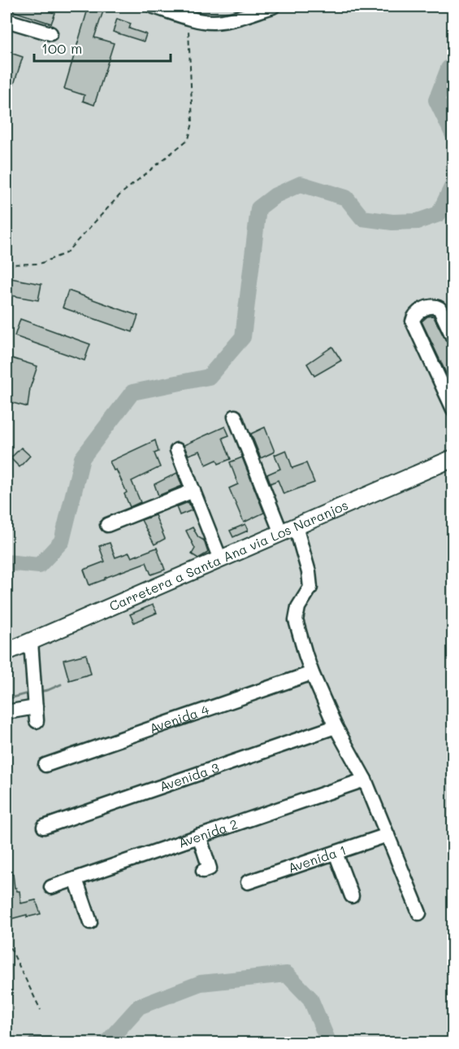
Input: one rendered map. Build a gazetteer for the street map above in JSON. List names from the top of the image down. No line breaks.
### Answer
{"streets":{"main road":["Carretera a Santa Ana via Los Naranjos"],"street":["Avenida 4","Avenida 3","Avenida 2","Avenida 1"]},"scale_bar":"100 m"}
